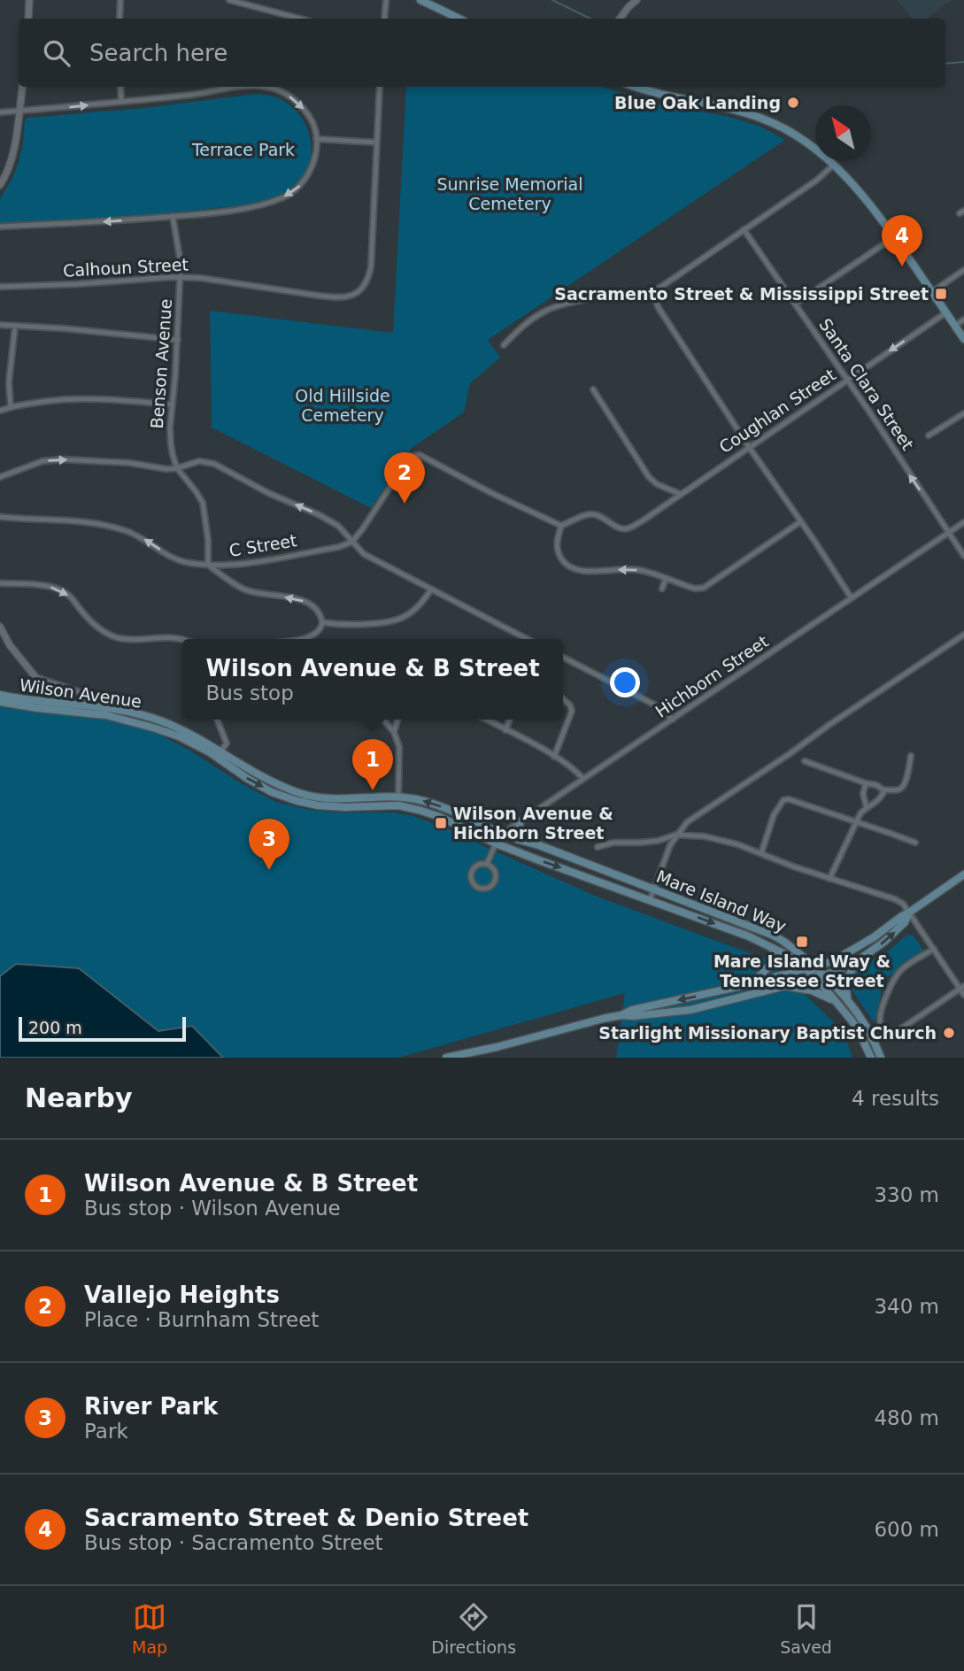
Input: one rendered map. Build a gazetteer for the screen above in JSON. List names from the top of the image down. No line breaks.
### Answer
{"streets":{"main road":["Wilson Avenue","Mare Island Way"],"street":["Calhoun Street","Benson Avenue","Santa Clara Street","Coughlan Street","C Street","Hichborn Street"]},"crossings":[["Calhoun Street","Benson Avenue"],["Benson Avenue","C Street"],["Santa Clara Street","Coughlan Street"],["Santa Clara Street","Hichborn Street"],["Hichborn Street","Wilson Avenue"],["Hichborn Street","Mare Island Way"],["Wilson Avenue","Mare Island Way"]],"one_way":["Santa Clara Street","C Street"],"parks":["Terrace Park","Sunrise Memorial Cemetery","Old Hillside Cemetery"],"places":{"other":["Blue Oak Landing","Starlight Missionary Baptist Church"],"transit":["Sacramento Street & Mississippi Street","Wilson Avenue & Hichborn Street","Mare Island Way & Tennessee Street"]},"scale_bar":"200 m","north":"top left","page":{"search":"Search here","pins":["4","2","1","3"],"popup":["Wilson Avenue & B Street","Bus stop"],"scale":"200 m","heading":["Nearby","4 results"],"list":[{"mark":"1","name":"Wilson Avenue & B Street","note":"Bus stop · Wilson Avenue","value":"330 m"},{"mark":"2","name":"Vallejo Heights","note":"Place · Burnham Street","value":"340 m"},{"mark":"3","name":"River Park","note":"Park","value":"480 m"},{"mark":"4","name":"Sacramento Street & Denio Street","note":"Bus stop · Sacramento Street","value":"600 m"}],"nav":["Map","Directions","Saved"]}}
